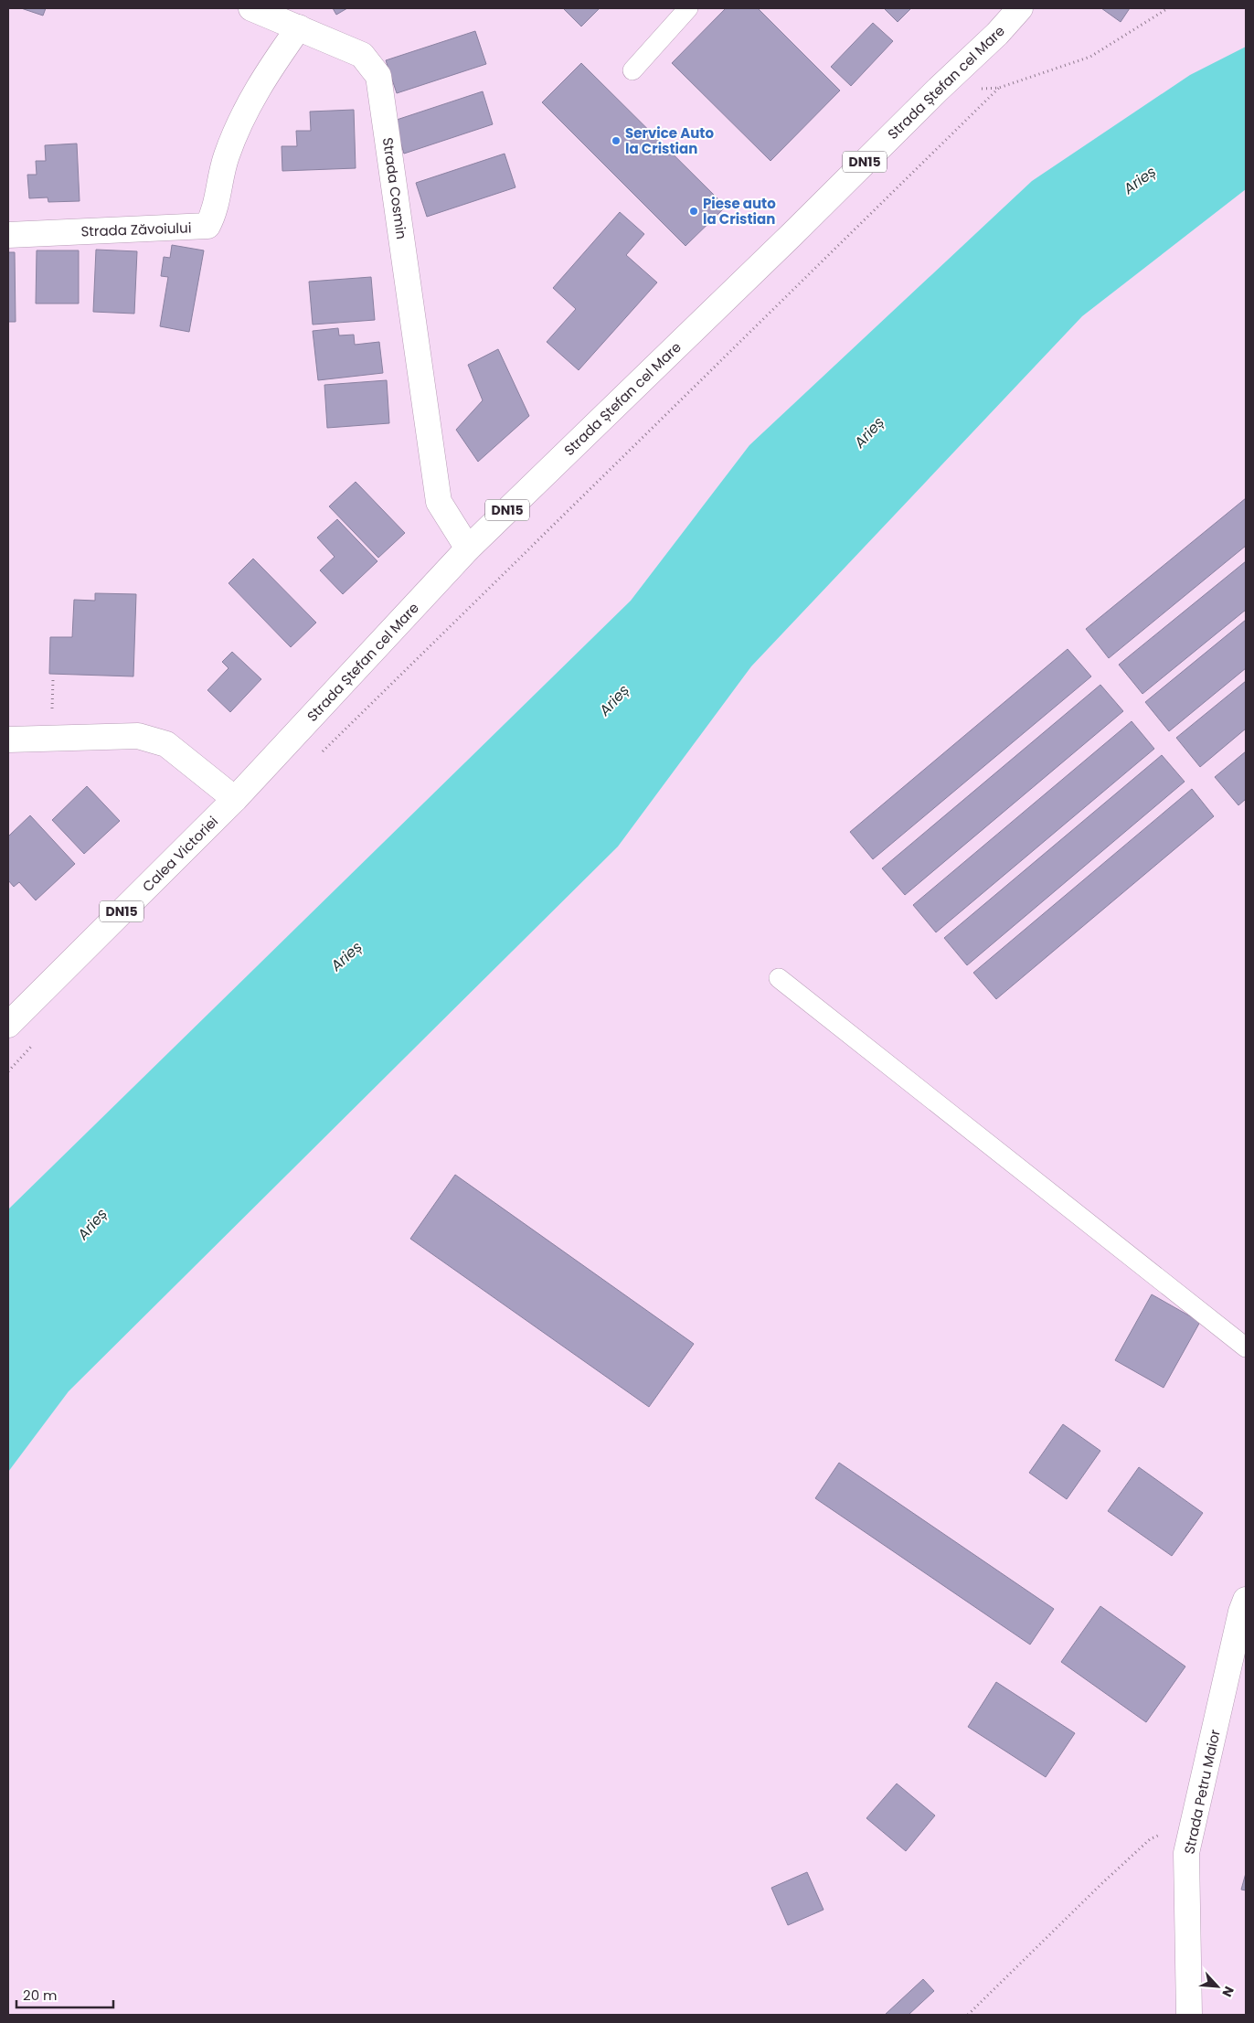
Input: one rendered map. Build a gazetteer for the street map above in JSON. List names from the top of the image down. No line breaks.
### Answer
{"streets":{"street":["Strada Ștefan cel Mare","DN15","Strada Cosmin","Strada Zăvoiului","Calea Victoriei","Strada Petru Maior"]},"crossings":[["Strada Ștefan cel Mare","Strada Cosmin"],["Strada Ștefan cel Mare","Calea Victoriei"],["Strada Cosmin","Strada Zăvoiului"]],"water":["Arieș"],"places":["Service Auto la Cristian","Piese auto la Cristian"],"scale_bar":"20 m","north":"bottom right"}
